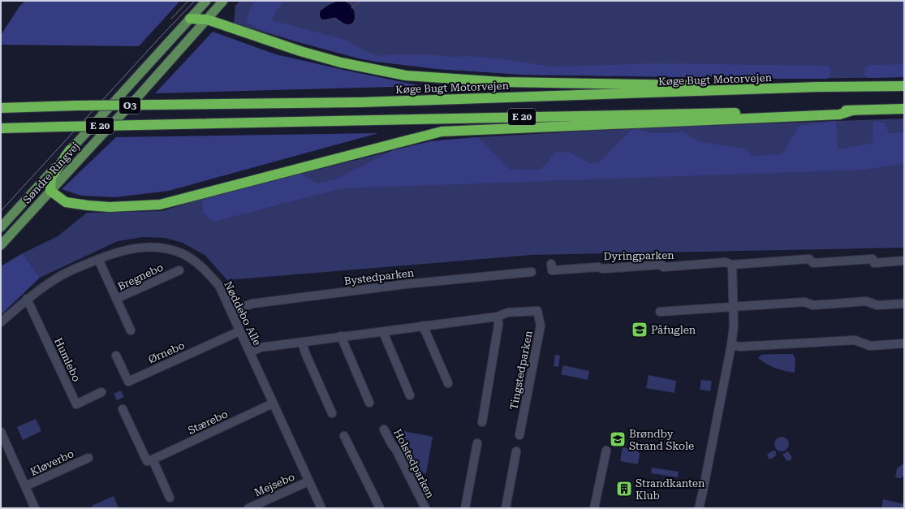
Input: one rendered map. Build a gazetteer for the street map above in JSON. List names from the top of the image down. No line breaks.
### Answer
{"streets":{"highway":["Køge Bugt Motorvejen","E 20"],"main road":["O3","Søndre Ringvej"],"street":["Dyringparken","Bregnebo","Bystedparken","Nøddebo Alle","Ørnebo","Humlebo","Tingstedparken","Stærebo","Kløverbo","Holstedparken","Mejsebo"]},"crossings":[["Bregnebo","Nøddebo Alle"],["Bystedparken","Nøddebo Alle"],["Nøddebo Alle","Ørnebo"],["Nøddebo Alle","Humlebo"],["Nøddebo Alle","Tingstedparken"],["Nøddebo Alle","Stærebo"],["Nøddebo Alle","Mejsebo"]],"places":{"school or university":["Påfuglen","Brøndby Strand Skole"],"building":["Strandkanten Klub"]}}
